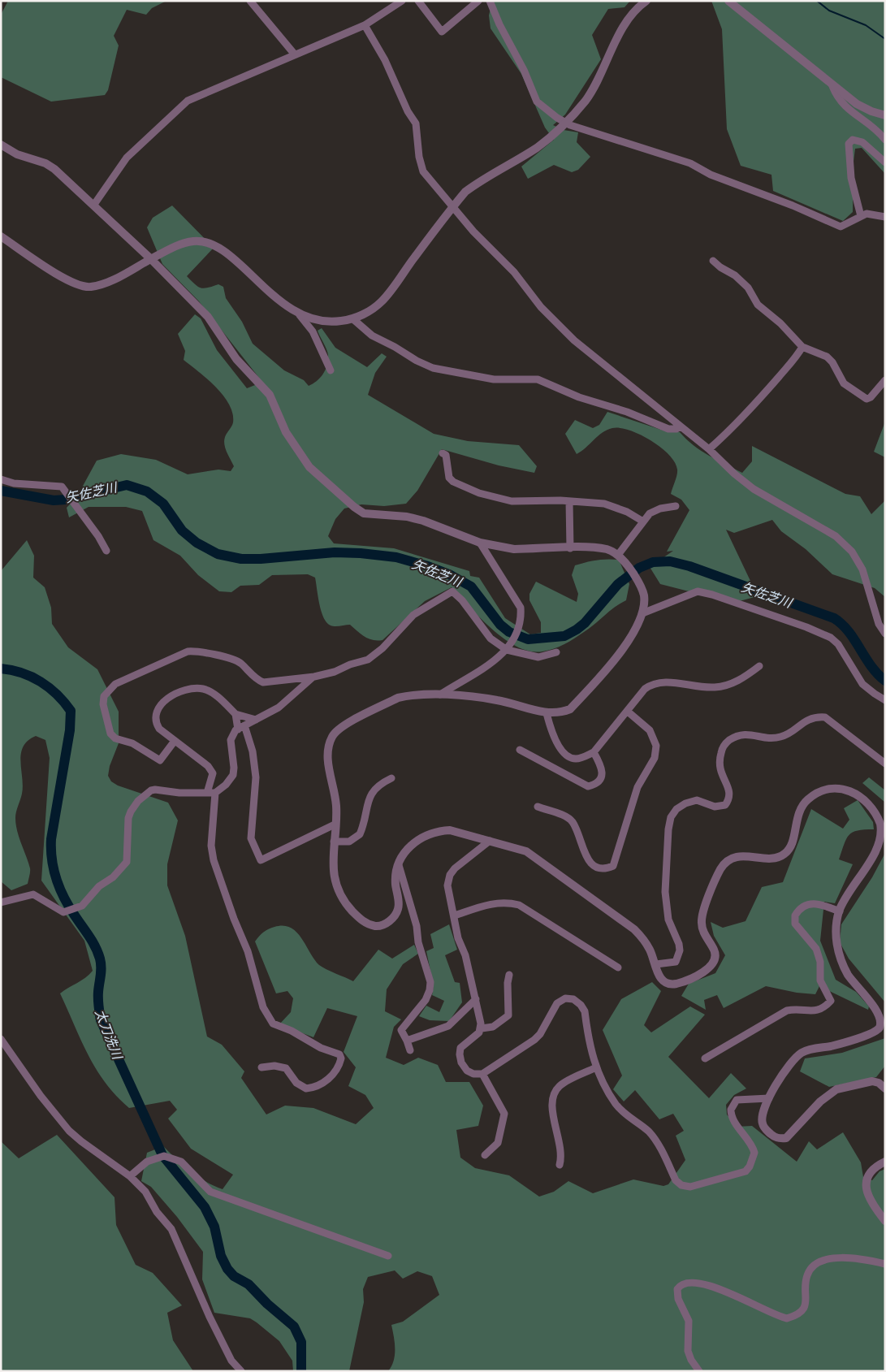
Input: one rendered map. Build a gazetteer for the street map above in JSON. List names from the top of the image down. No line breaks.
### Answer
{"water":["矢佐芝川","太刀洗川"]}
